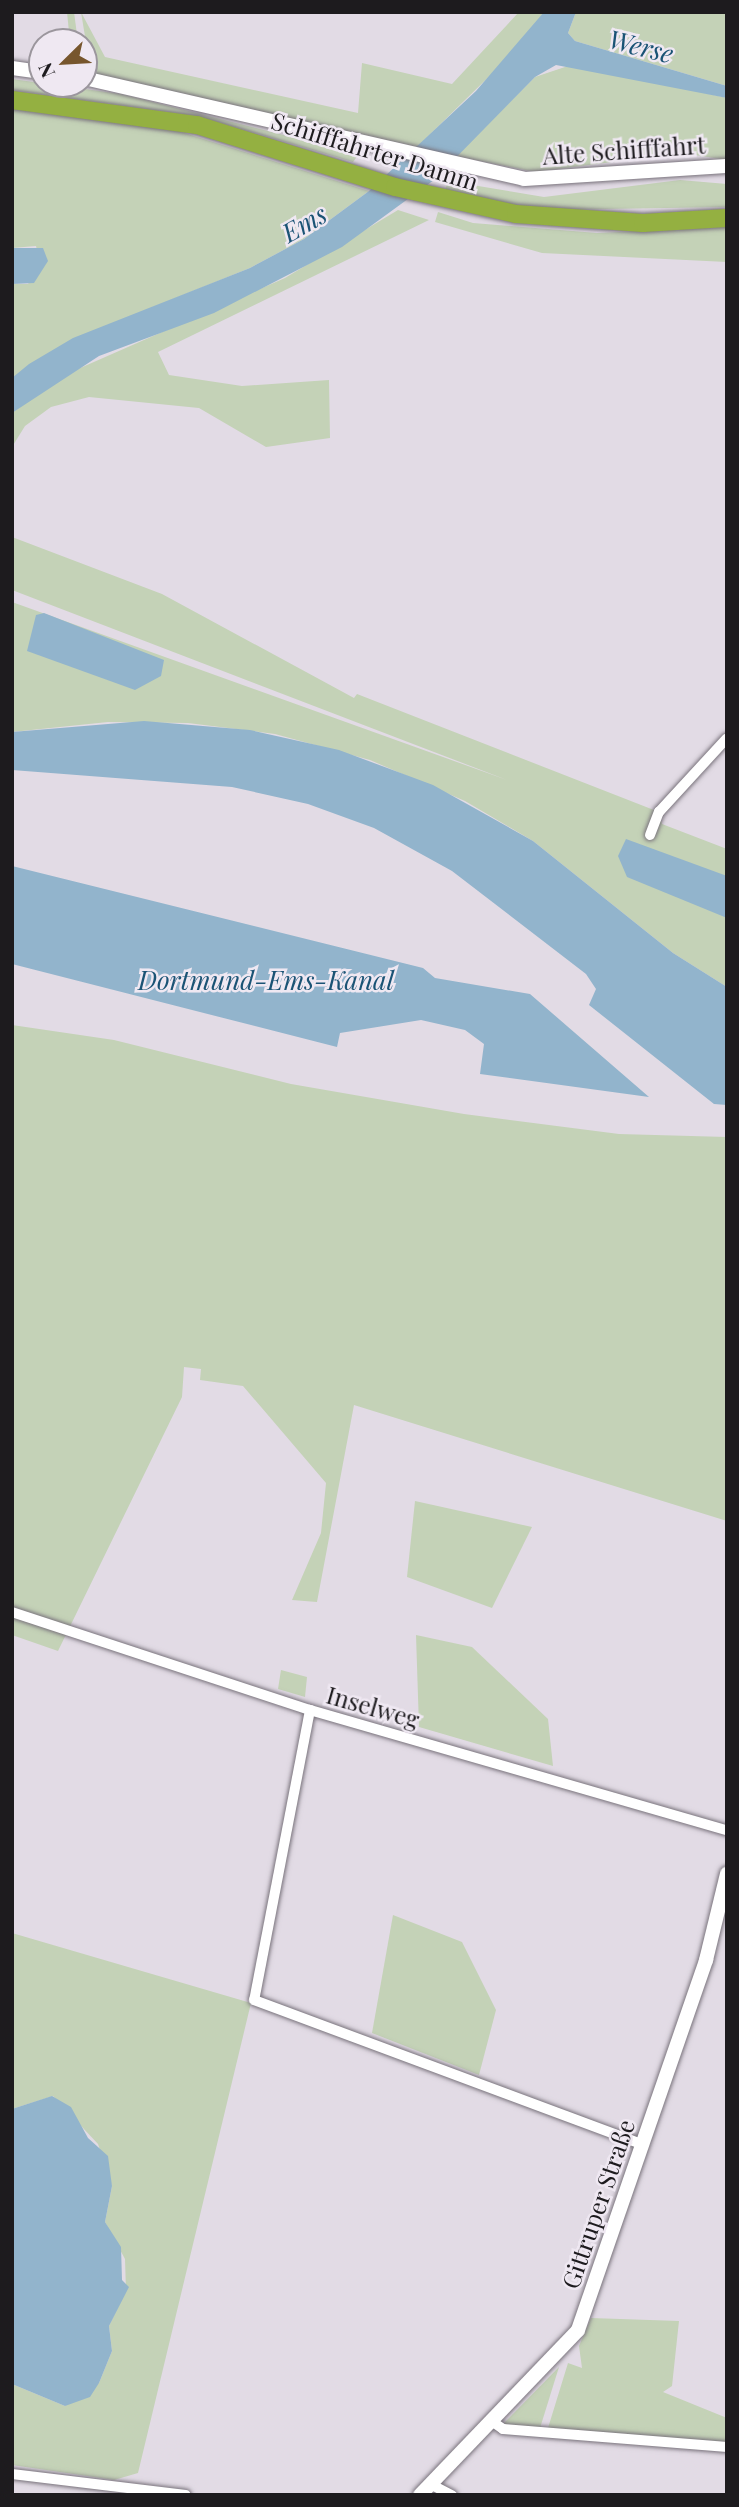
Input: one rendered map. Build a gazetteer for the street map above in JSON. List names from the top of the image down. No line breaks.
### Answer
{"streets":{"highway":["Schifffahrter Damm"],"street":["Alte Schifffahrt","Inselweg","Gittruper Straße"]},"water":["Werse","Ems","Dortmund-Ems-Kanal"],"north":"bottom left"}
